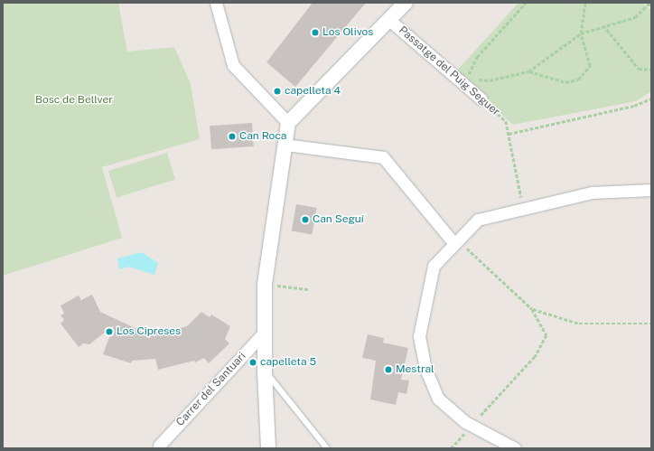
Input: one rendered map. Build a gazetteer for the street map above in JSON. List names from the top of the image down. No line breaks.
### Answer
{"streets":{"street":["Passatge del Puig Seguer","Carrer del Santuari"]},"parks":["Bosc de Bellver"],"places":["Los Olivos","capelleta 4","Can Roca","Can Seguí","Los Cipreses","capelleta 5","Mestral"]}
